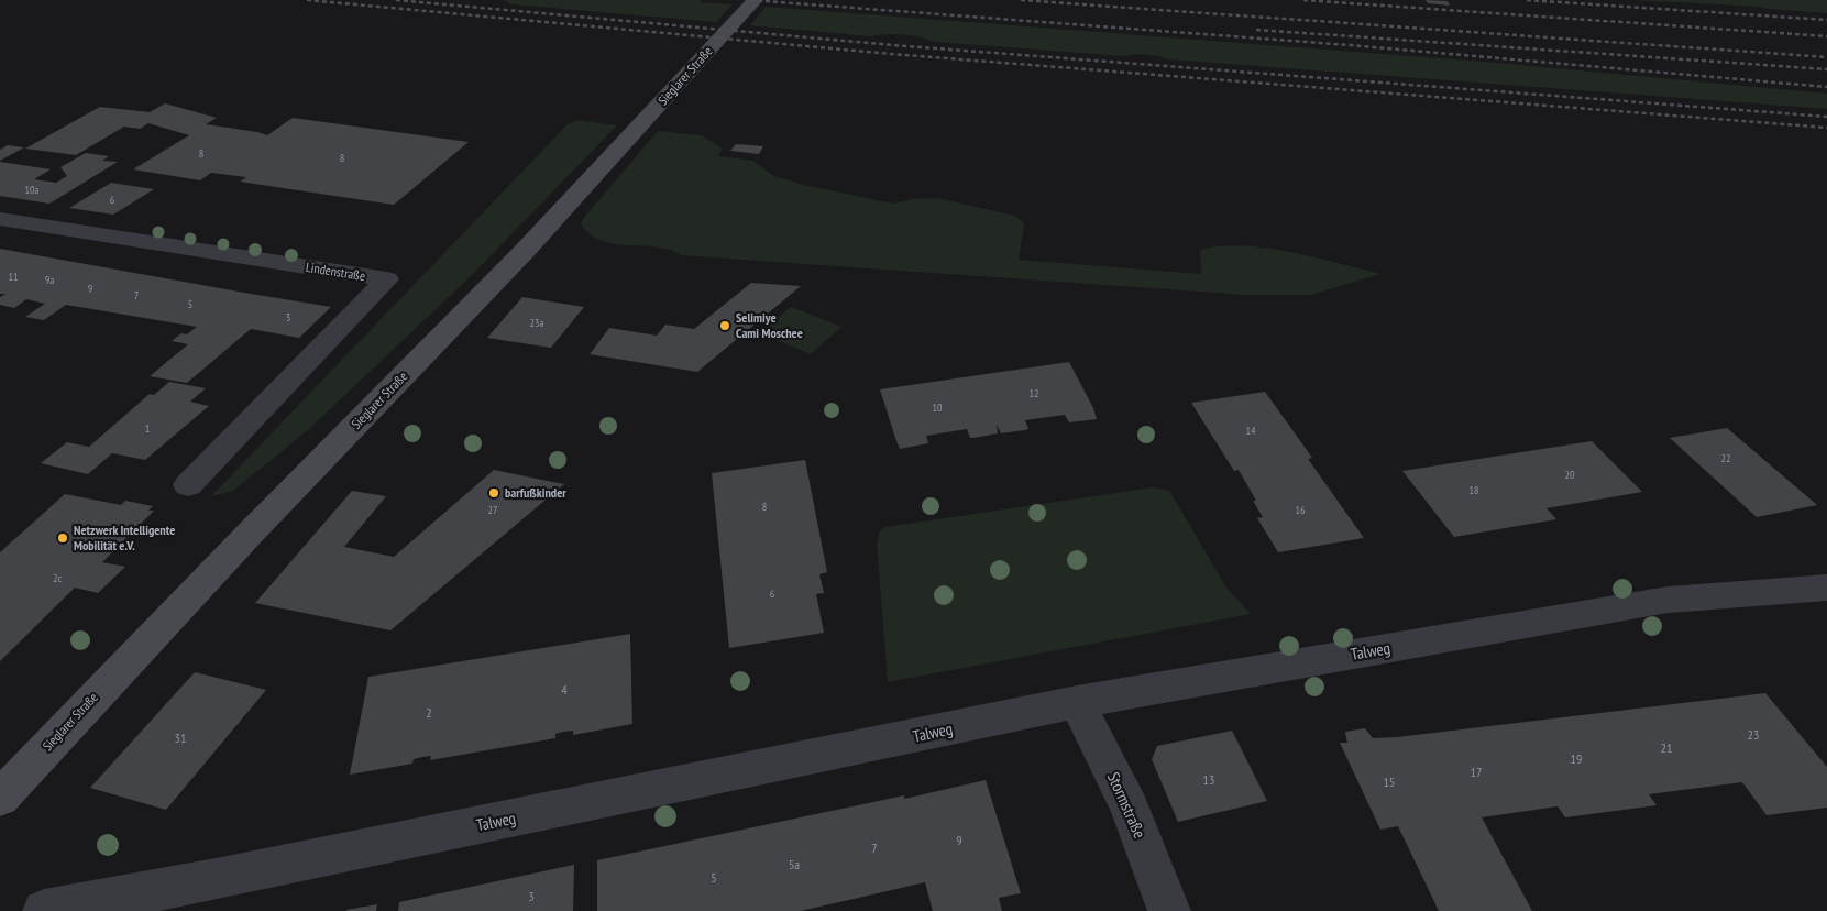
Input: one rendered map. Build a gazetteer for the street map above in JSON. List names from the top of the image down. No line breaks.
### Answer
{"streets":{"street":["Sieglarer Straße","Lindenstraße","Talweg","Stormstraße"]},"crossings":[["Talweg","Stormstraße"]],"places":["Selimiye Cami Moschee","barfußkinder","Netzwerk Intelligente Mobilität e.V."],"house_numbers":["8","8","10a","6","11","9a","9","7","5","3","23a","12","10","1","14","22","20","18","8","27","16","2c","6","4","2","23","31","21","19","17","13","15","9","7","5a","5","3"]}
